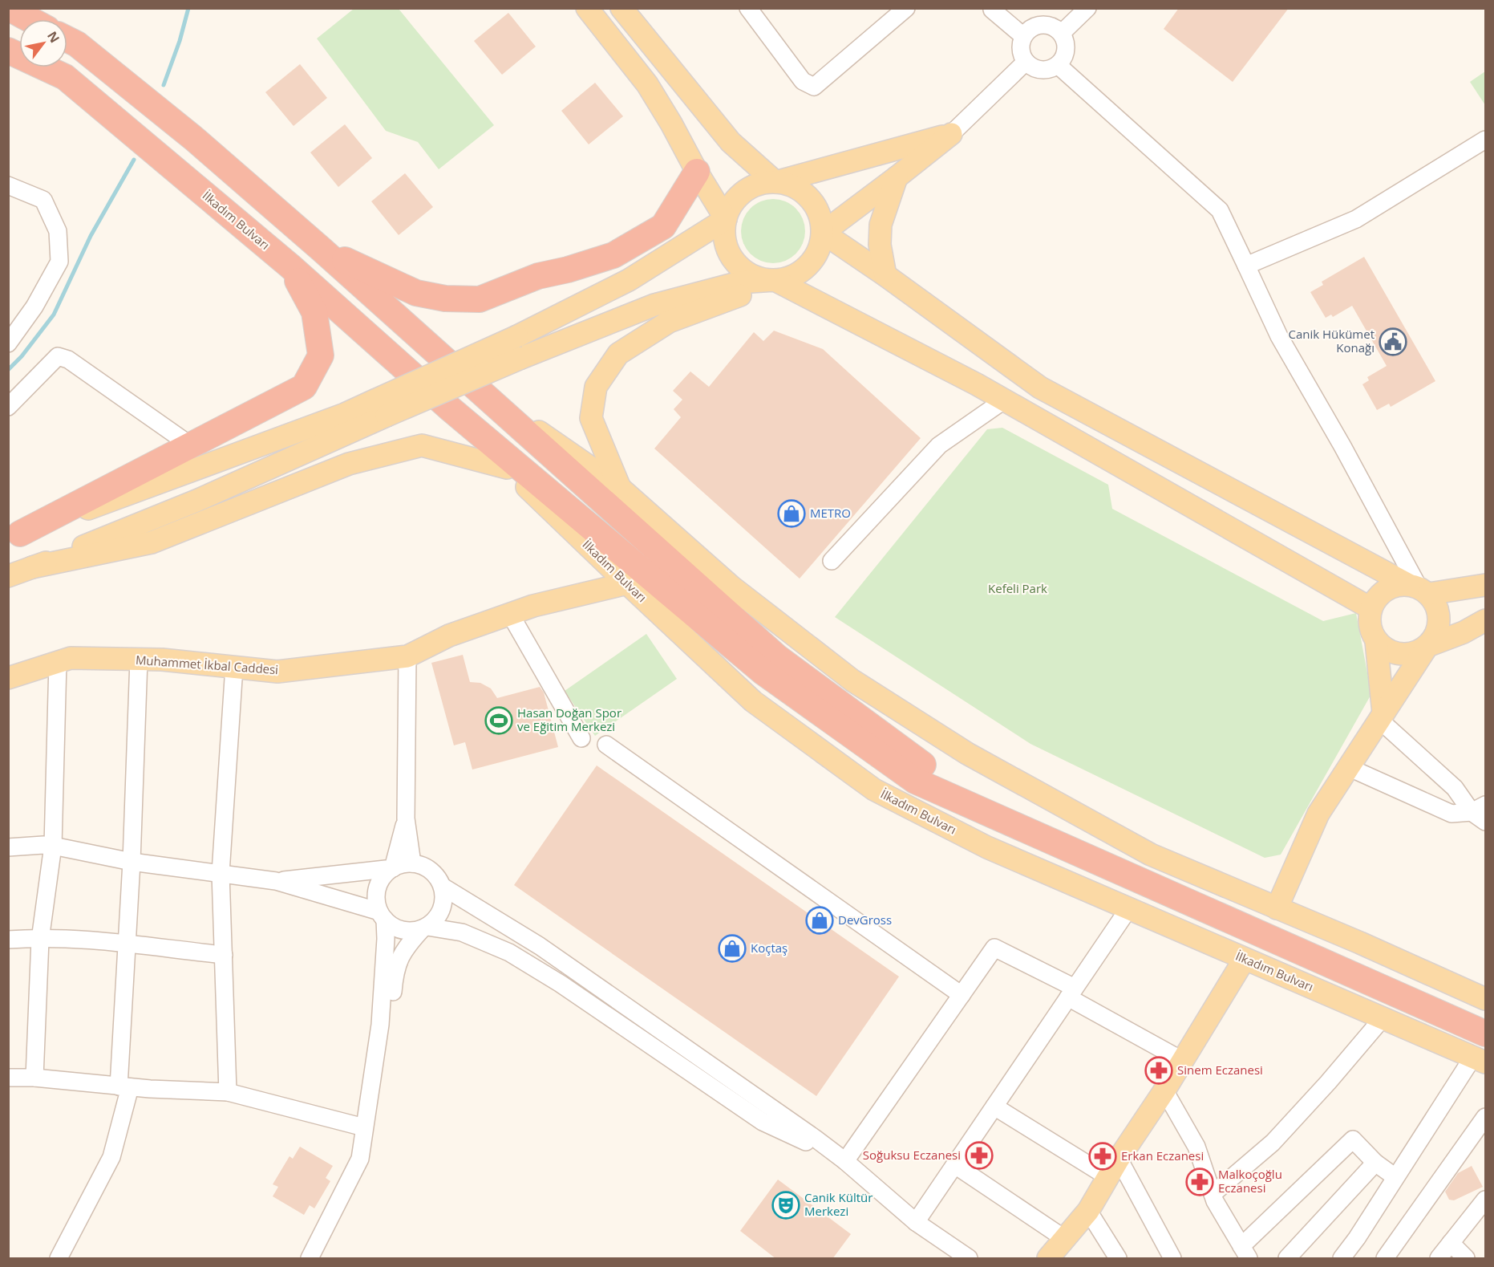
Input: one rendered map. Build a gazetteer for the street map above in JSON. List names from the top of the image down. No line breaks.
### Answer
{"streets":{"highway":["İlkadım Bulvarı"],"main road":["Muhammet İkbal Caddesi"]},"crossings":[["İlkadım Bulvarı","Muhammet İkbal Caddesi"]],"parks":["Kefeli Park"],"places":{"public building":["Canik Hükümet Konağı"],"shop":["METRO","DevGross","Koçtaş"],"sports":["Hasan Doğan Spor ve Eğitim Merkezi"],"pharmacy":["Sinem Eczanesi","Soğuksu Eczanesi","Erkan Eczanesi","Malkoçoğlu Eczanesi"],"theatre":["Canik Kültür Merkezi"]},"north":"top right"}
